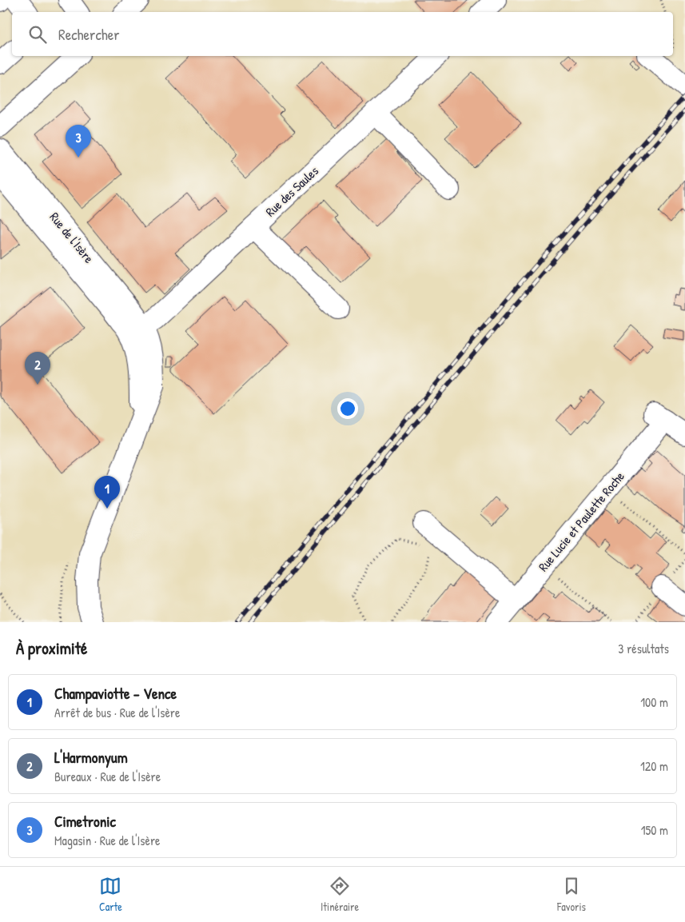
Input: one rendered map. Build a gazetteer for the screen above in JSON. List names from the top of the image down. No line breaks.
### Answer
{"streets":{"street":["Rue des Saules","Rue de l'Isère","Rue Lucie et Paulette Roche"]},"crossings":[["Rue des Saules","Rue de l'Isère"]],"page":{"search":"Rechercher","pins":["3","2","1"],"heading":["À proximité","3 résultats"],"list":[{"mark":"1","name":"Champaviotte – Vence","note":"Arrêt de bus · Rue de l'Isère","value":"100 m"},{"mark":"2","name":"L'Harmonyum","note":"Bureaux · Rue de l'Isère","value":"120 m"},{"mark":"3","name":"Cimetronic","note":"Magasin · Rue de l'Isère","value":"150 m"}],"nav":["Carte","Itinéraire","Favoris"]}}
